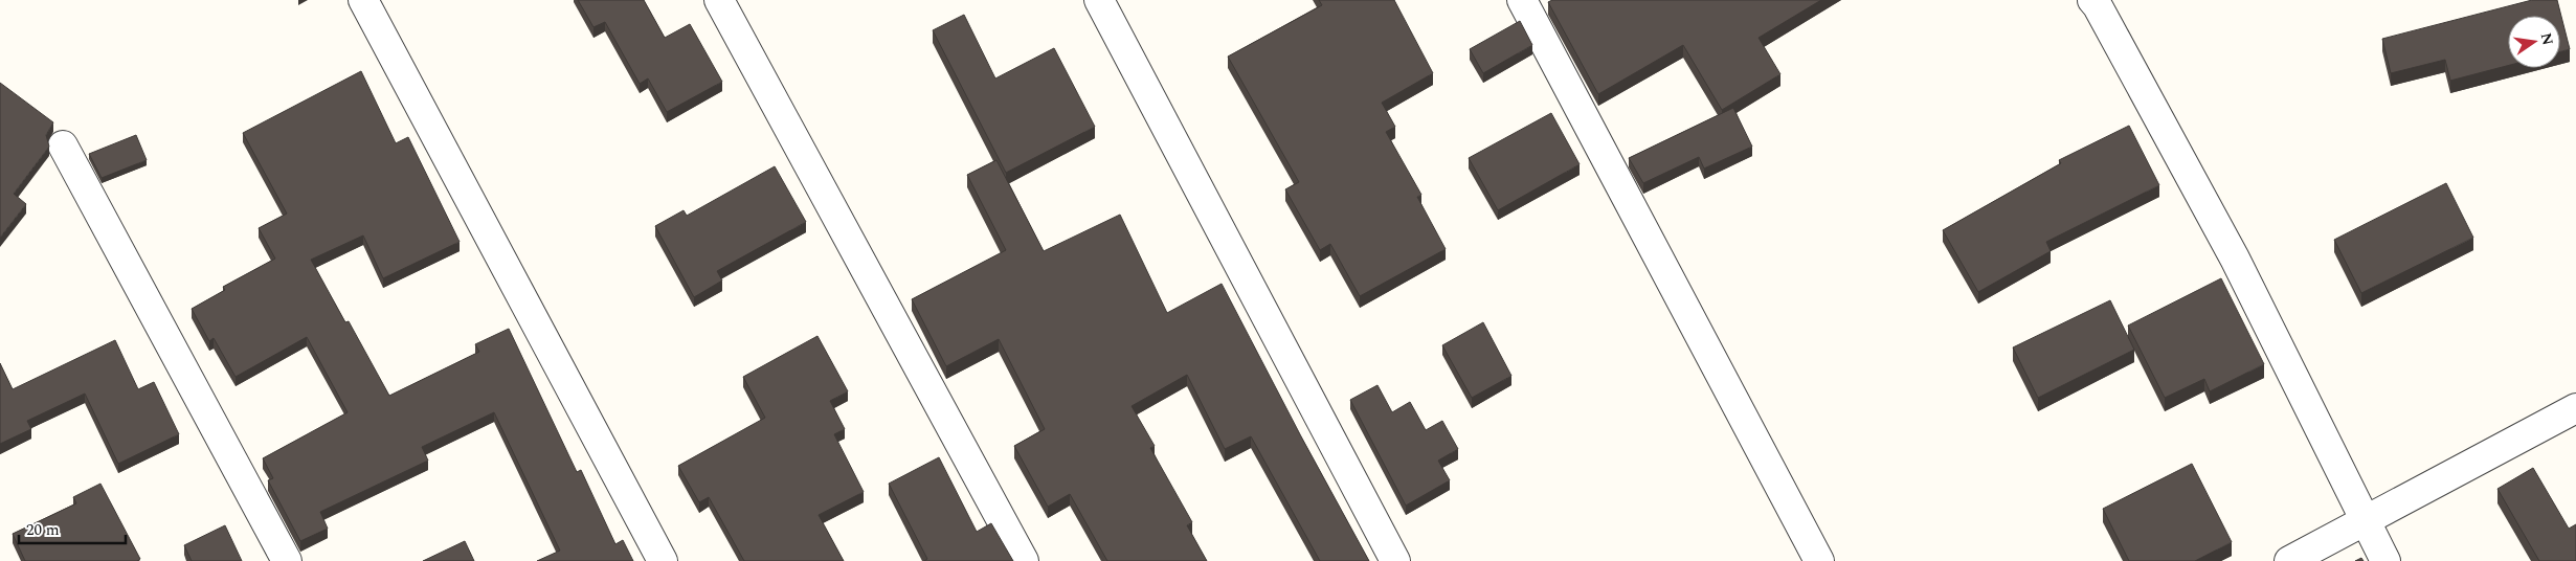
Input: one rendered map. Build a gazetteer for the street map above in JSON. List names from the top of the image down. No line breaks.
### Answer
{"scale_bar":"20 m","north":"right"}
